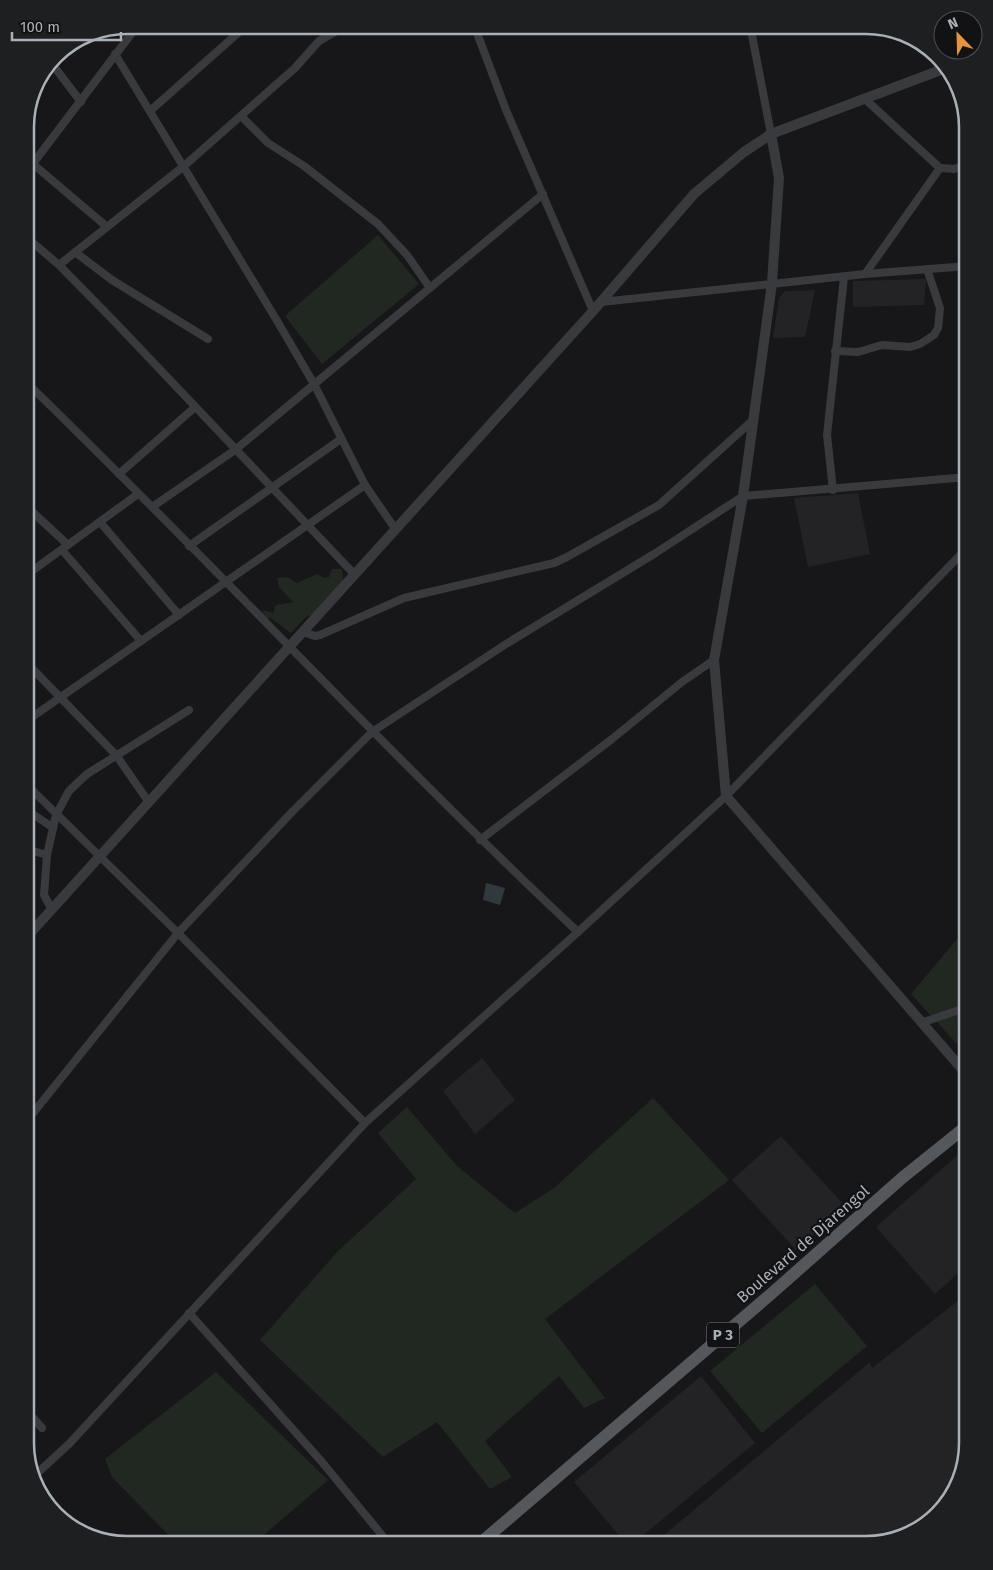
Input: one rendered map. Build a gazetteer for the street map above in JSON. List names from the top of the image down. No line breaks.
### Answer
{"streets":{"main road":["Boulevard de Djarengol","P 3"]},"scale_bar":"100 m","north":"top left"}
